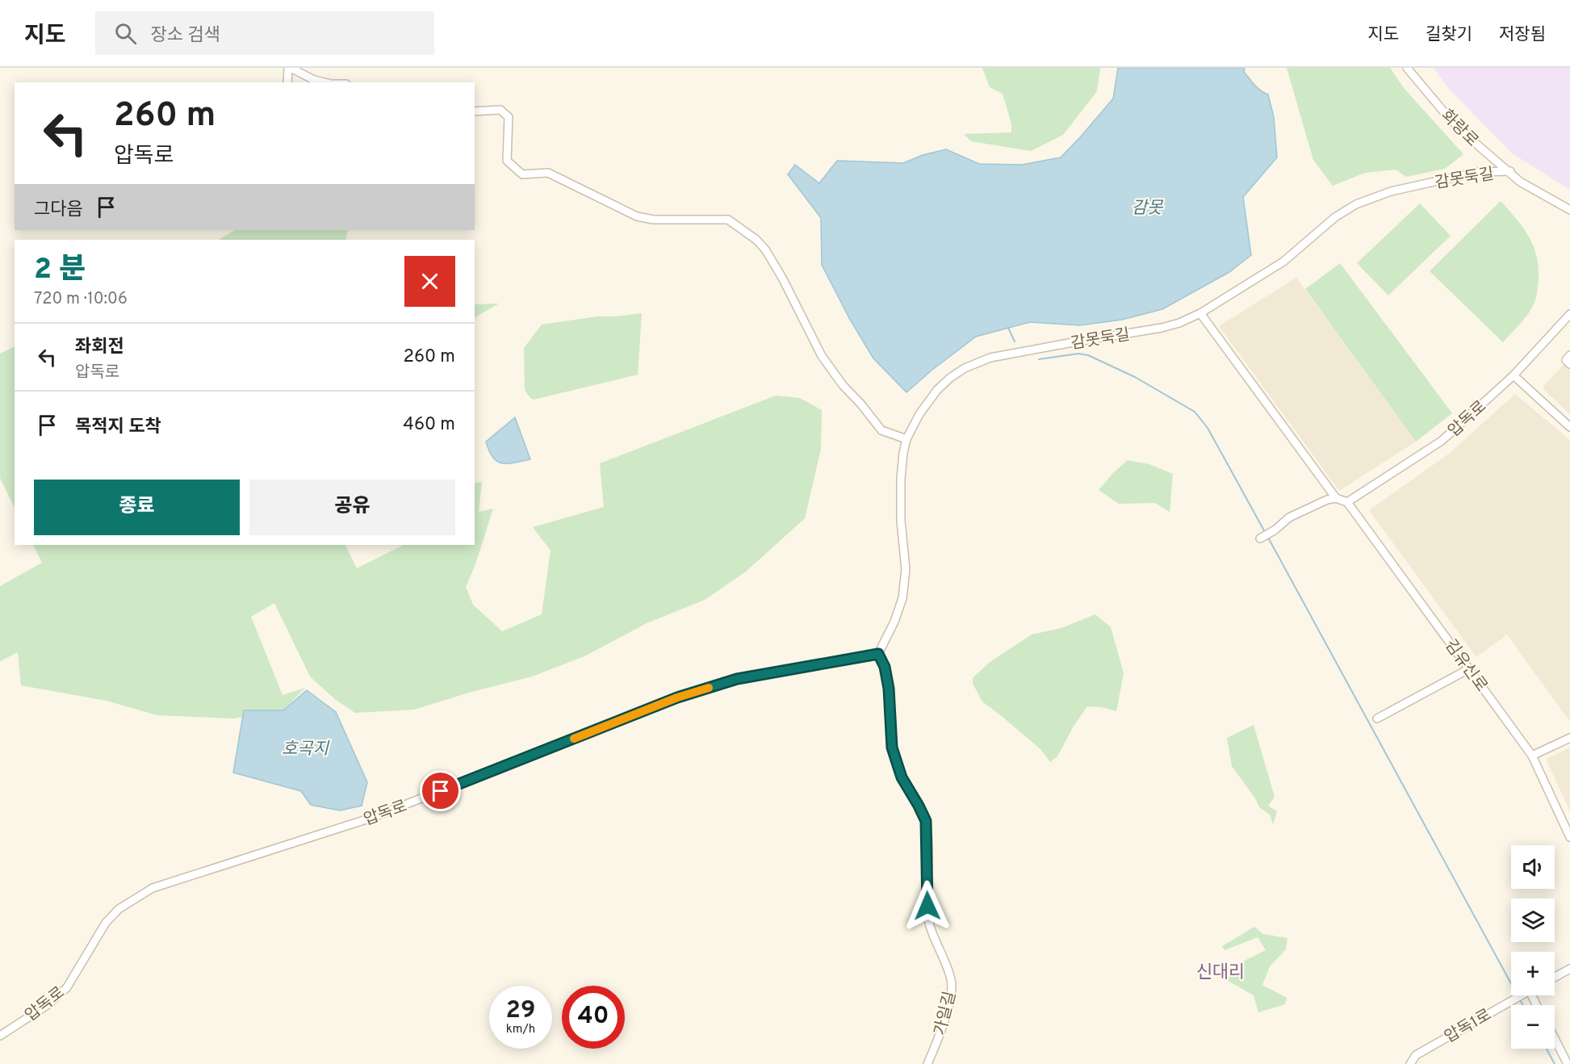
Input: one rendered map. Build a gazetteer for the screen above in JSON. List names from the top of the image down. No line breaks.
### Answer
{"streets":{"street":["화랑로","감못둑길","압독로","김유신로","가일길","압독1로"]},"crossings":[["화랑로","감못둑길"],["감못둑길","압독로"],["감못둑길","가일길"],["압독로","김유신로"],["압독로","가일길"]],"districts":["신대리"],"water":["감못","호곡지"],"page":{"header":"지도","search":"장소 검색","nav":["지도","길찾기","저장됨"],"turn":["260 m","압독로"],"then":"그다음","heading":["2 분","720 m · 10:06"],"list":[{"name":"좌회전","note":"압독로","value":"260 m"},{"name":"목적지 도착","value":"460 m"}],"buttons":["종료","공유"],"map_buttons":["+","−"],"speed":"29 km/h","limit":"40"}}
